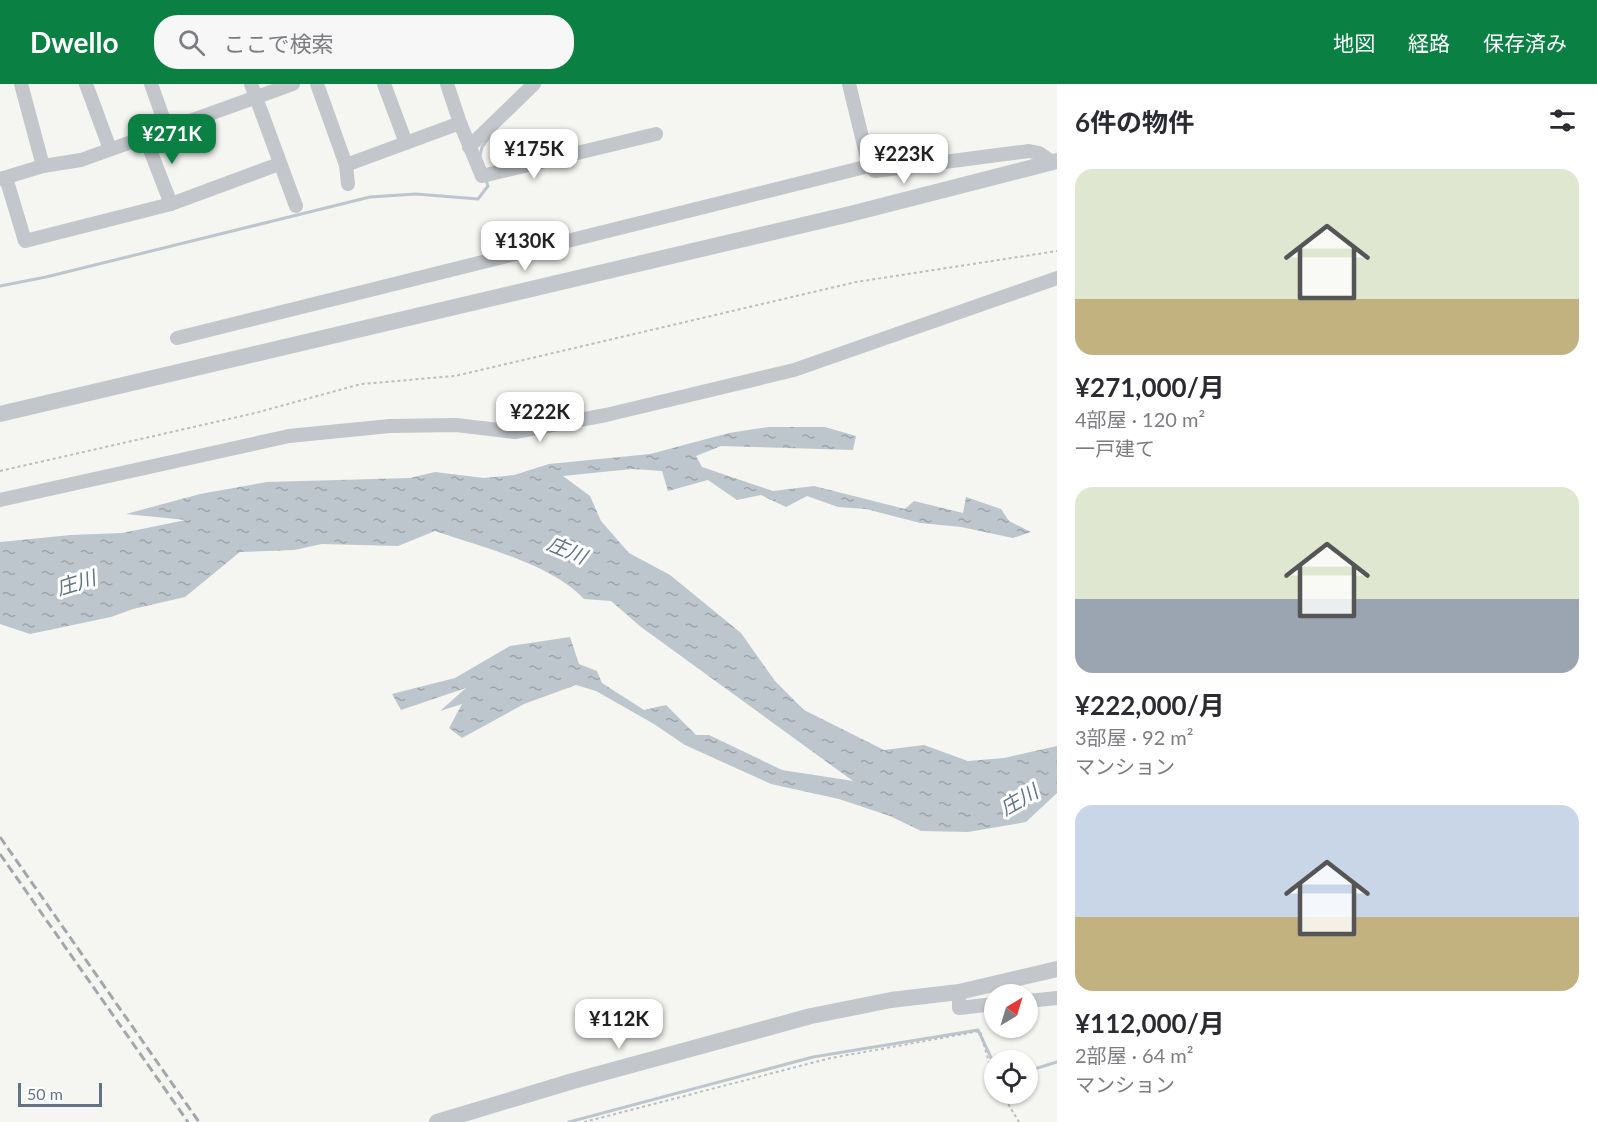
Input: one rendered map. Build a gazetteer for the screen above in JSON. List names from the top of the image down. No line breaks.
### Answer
{"water":["庄川"],"scale_bar":"50 m","north":"top right","page":{"header":"Dwello","search":"ここで検索","nav":["地図","経路","保存済み"],"heading":"6件の物件","price":["¥271K","¥175K","¥223K","¥130K","¥222K","¥112K"],"list":[{"name":"¥271,000/月","note":"4部屋 · 120 m² · 一戸建て"},{"name":"¥222,000/月","note":"3部屋 · 92 m² · マンション"},{"name":"¥112,000/月","note":"2部屋 · 64 m² · マンション"}],"scale":"50 m"}}
